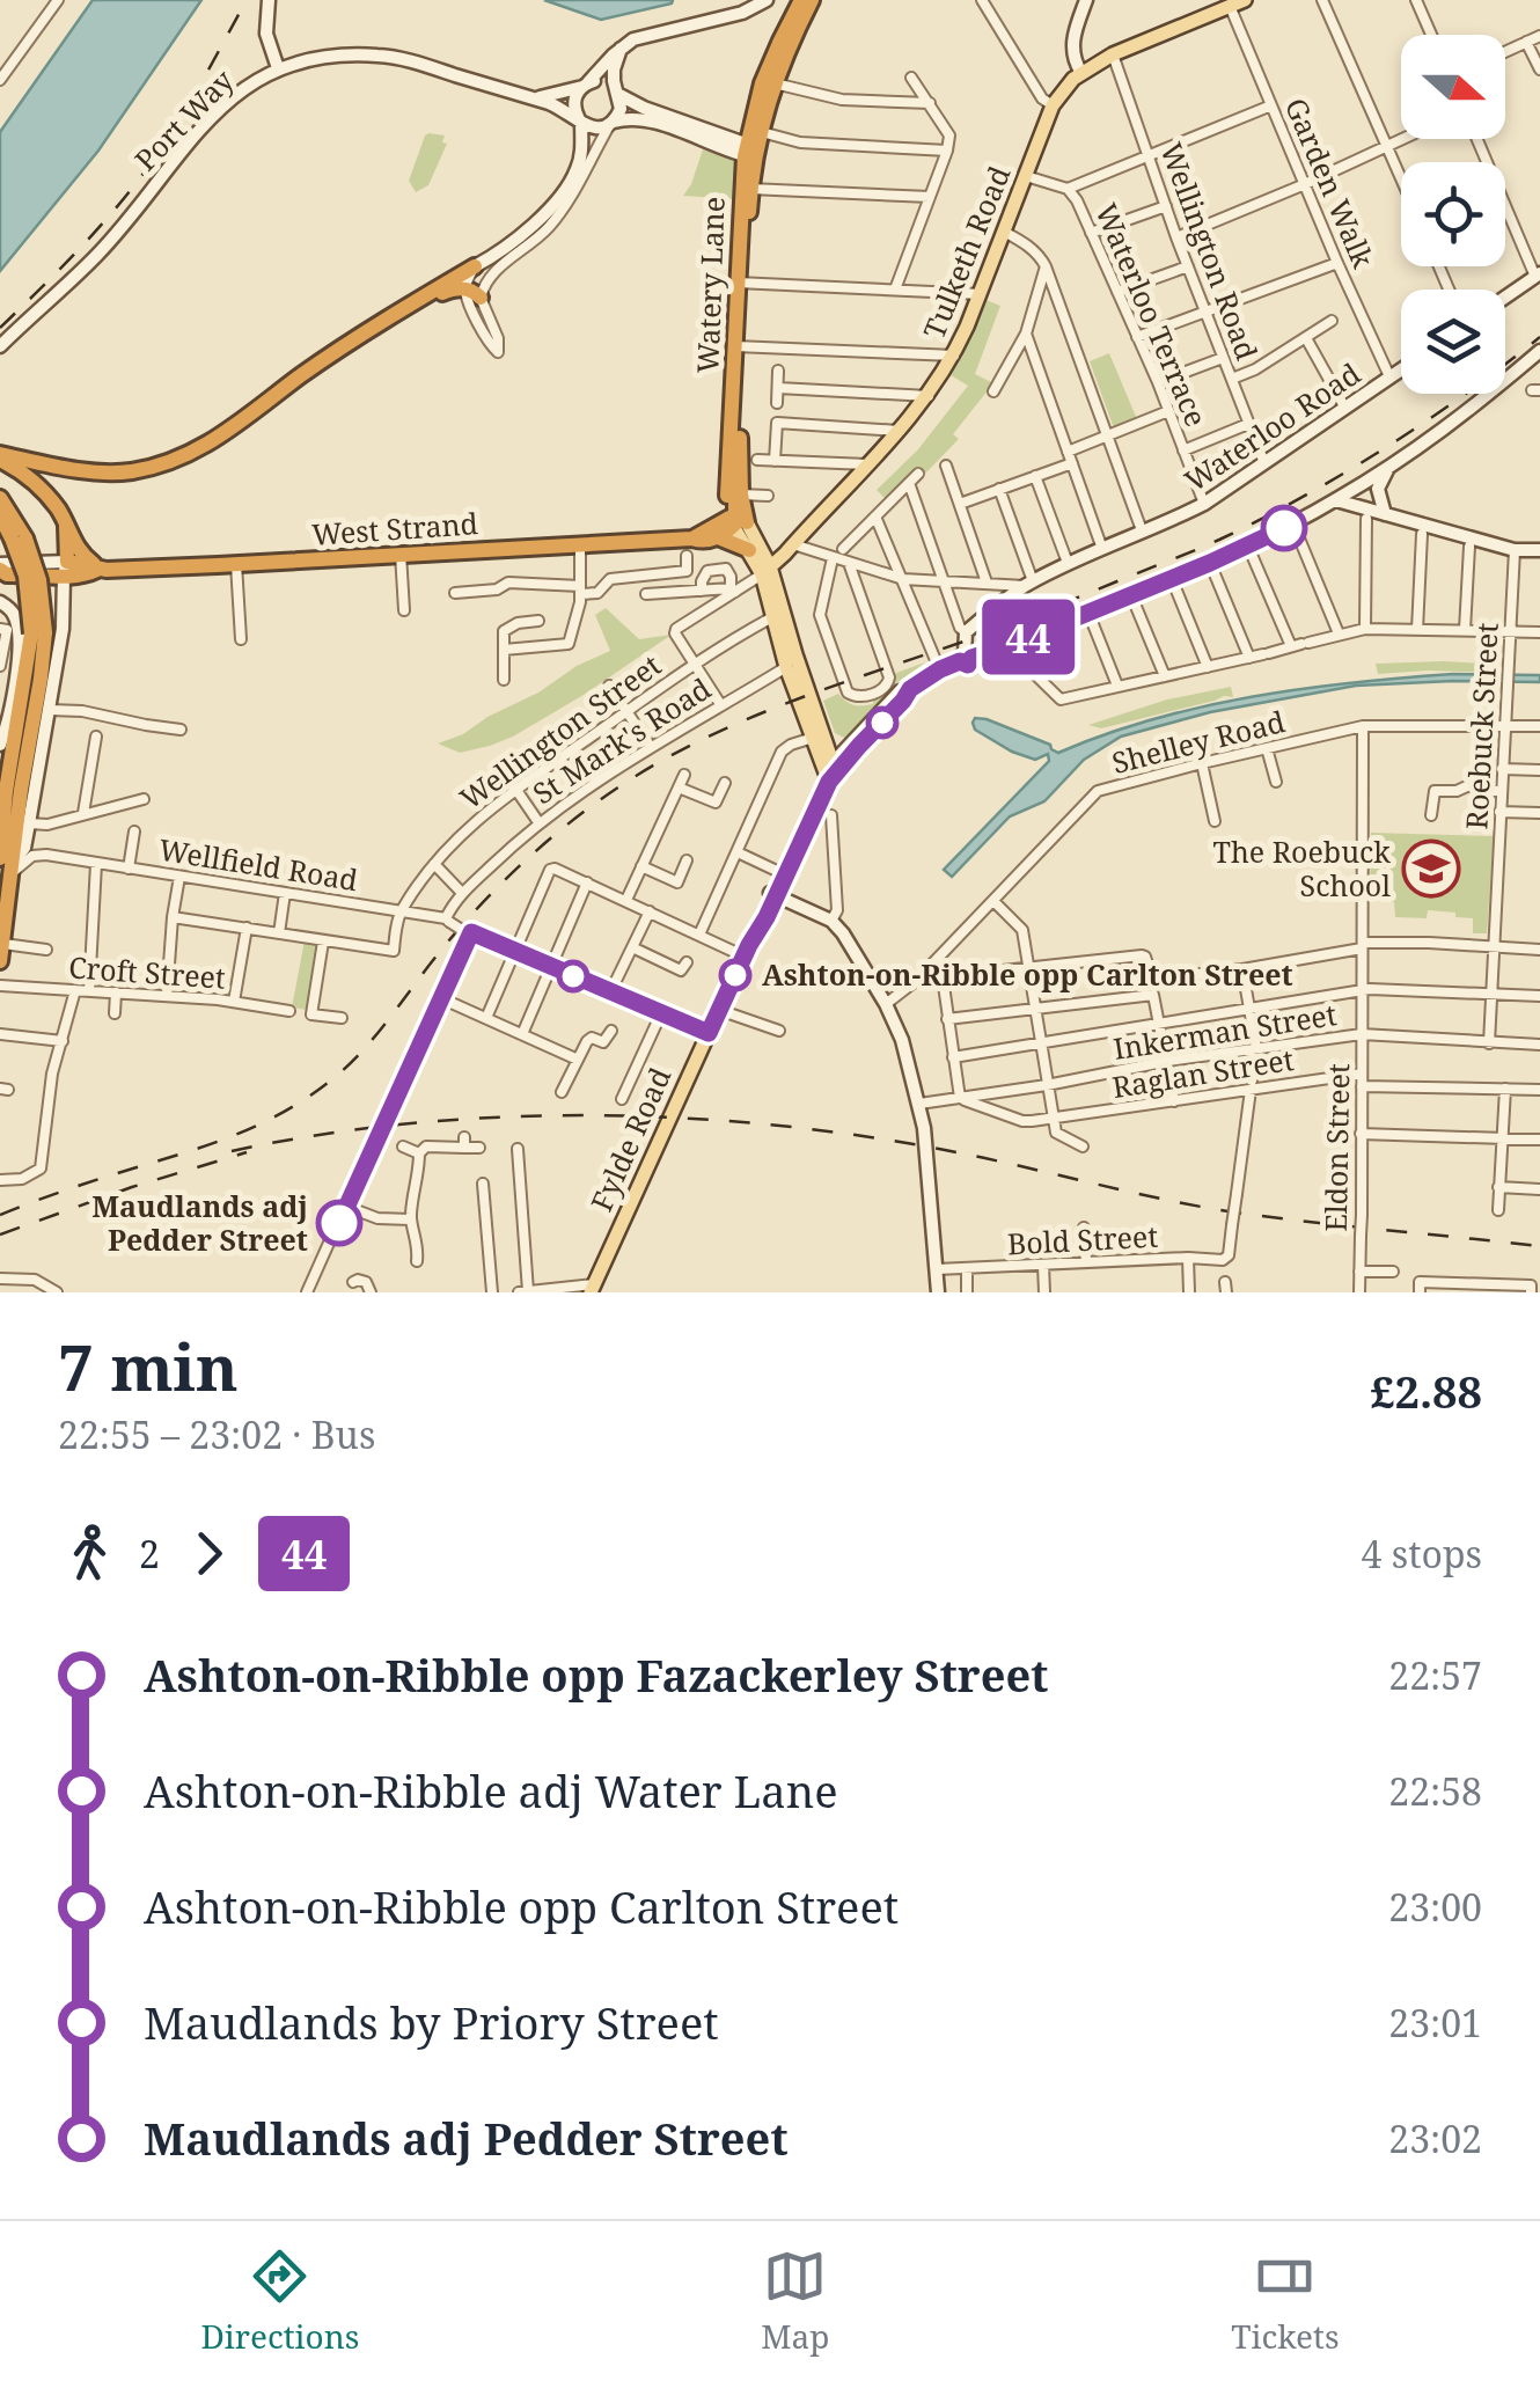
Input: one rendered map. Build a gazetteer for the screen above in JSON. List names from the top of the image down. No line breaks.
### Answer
{"streets":{"highway":["Watery Lane","West Strand"],"main road":["Tulketh Road","Fylde Road"],"street":["Port Way","Garden Walk","Wellington Road","Waterloo Terrace","Waterloo Road","Roebuck Street","Wellington Street","St Mark's Road","Shelley Road","Wellfield Road","Croft Street","Inkerman Street","Raglan Street","Eldon Street","Bold Street"]},"crossings":[["Garden Walk","Tulketh Road"],["Garden Walk","Waterloo Road"],["Wellington Road","Tulketh Road"],["Wellington Road","Waterloo Road"],["Tulketh Road","Waterloo Terrace"],["Waterloo Terrace","Waterloo Road"],["Roebuck Street","Shelley Road"],["Roebuck Street","Inkerman Street"],["Wellington Street","Wellfield Road"],["St Mark's Road","Wellfield Road"],["Shelley Road","Eldon Street"],["Wellfield Road","Fylde Road"],["Inkerman Street","Raglan Street"],["Inkerman Street","Eldon Street"],["Raglan Street","Eldon Street"],["Raglan Street","Bold Street"]],"places":{"school or university":["The Roebuck School"],"other":["Ashton-on-Ribble opp Carlton Street","Maudlands adj Pedder Street"]},"lines":["bus line 44"],"north":"right","page":{"on_map":"44","heading":["7 min","22:55 – 23:02 · Bus","£2.88"],"legs":["2","44","4 stops"],"list":[{"name":"Ashton-on-Ribble opp Fazackerley Street","value":"22:57"},{"name":"Ashton-on-Ribble adj Water Lane","value":"22:58"},{"name":"Ashton-on-Ribble opp Carlton Street","value":"23:00"},{"name":"Maudlands by Priory Street","value":"23:01"},{"name":"Maudlands adj Pedder Street","value":"23:02"}],"tabs":["Directions","Map","Tickets"]}}
